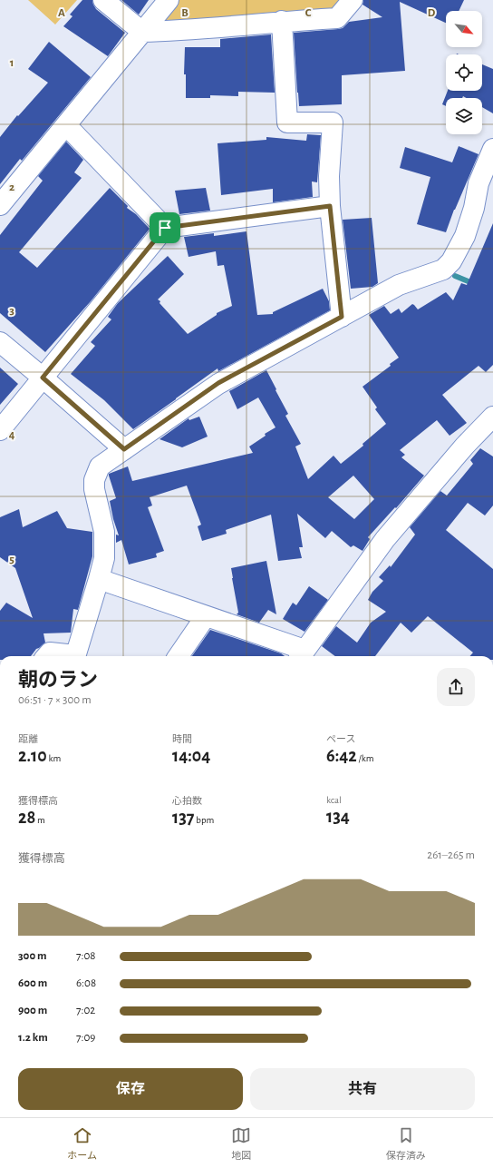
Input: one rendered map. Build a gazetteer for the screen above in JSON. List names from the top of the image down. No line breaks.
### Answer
{"north":"bottom right","page":{"heading":["朝のラン","06:51 · 7 × 300 m"],"stats":[["距離","2.10 km"],["時間","14:04"],["ペース","6:42 /km"],["獲得標高","28 m"],["心拍数","137 bpm"],["kcal","134"]],"chart":["獲得標高","261–265 m"],"list":[{"name":"300 m","note":"7:08"},{"name":"600 m","note":"6:08"},{"name":"900 m","note":"7:02"},{"name":"1.2 km","note":"7:09"}],"buttons":["保存","共有"],"tabs":["ホーム","地図","保存済み"]},"grid":{"columns":["A","B","C","D"],"rows":["1","2","3","4","5"]}}
